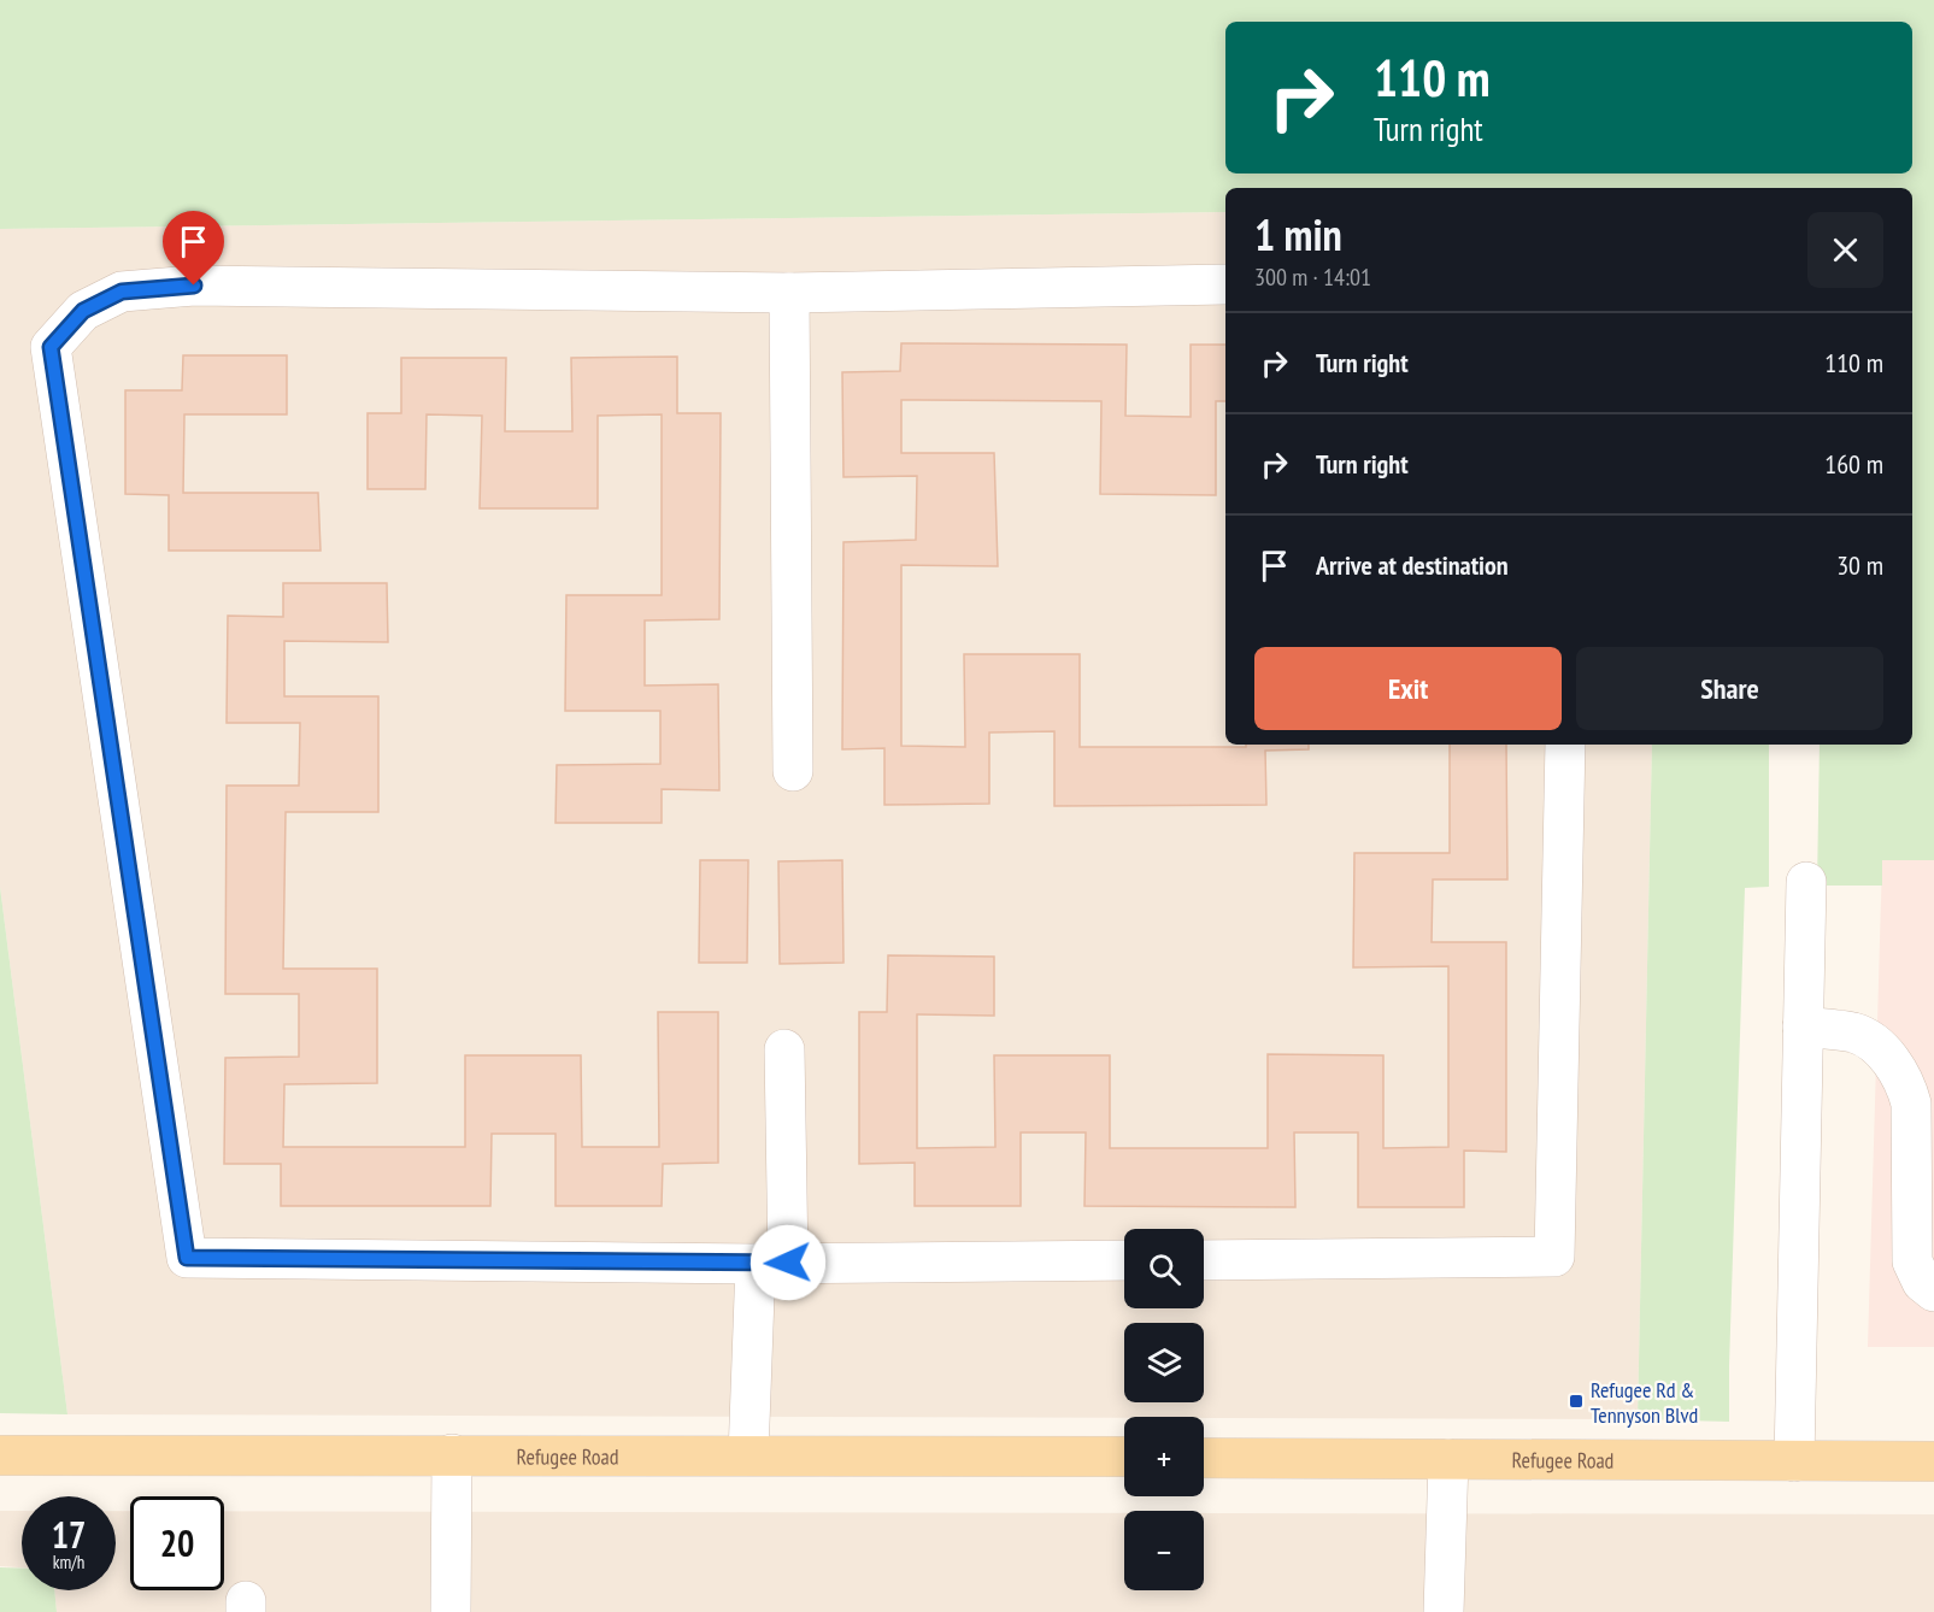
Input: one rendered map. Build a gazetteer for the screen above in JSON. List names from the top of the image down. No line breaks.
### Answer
{"streets":{"main road":["Refugee Road"]},"places":{"transit":["Refugee Rd & Tennyson Blvd"]},"page":{"turn":["110 m","Turn right"],"heading":["1 min","300 m · 14:01"],"list":[{"name":"Turn right","value":"110 m"},{"name":"Turn right","value":"160 m"},{"name":"Arrive at destination","value":"30 m"}],"buttons":["Exit","Share"],"map_buttons":["+","−"],"speed":"17 km/h","limit":"20"}}
